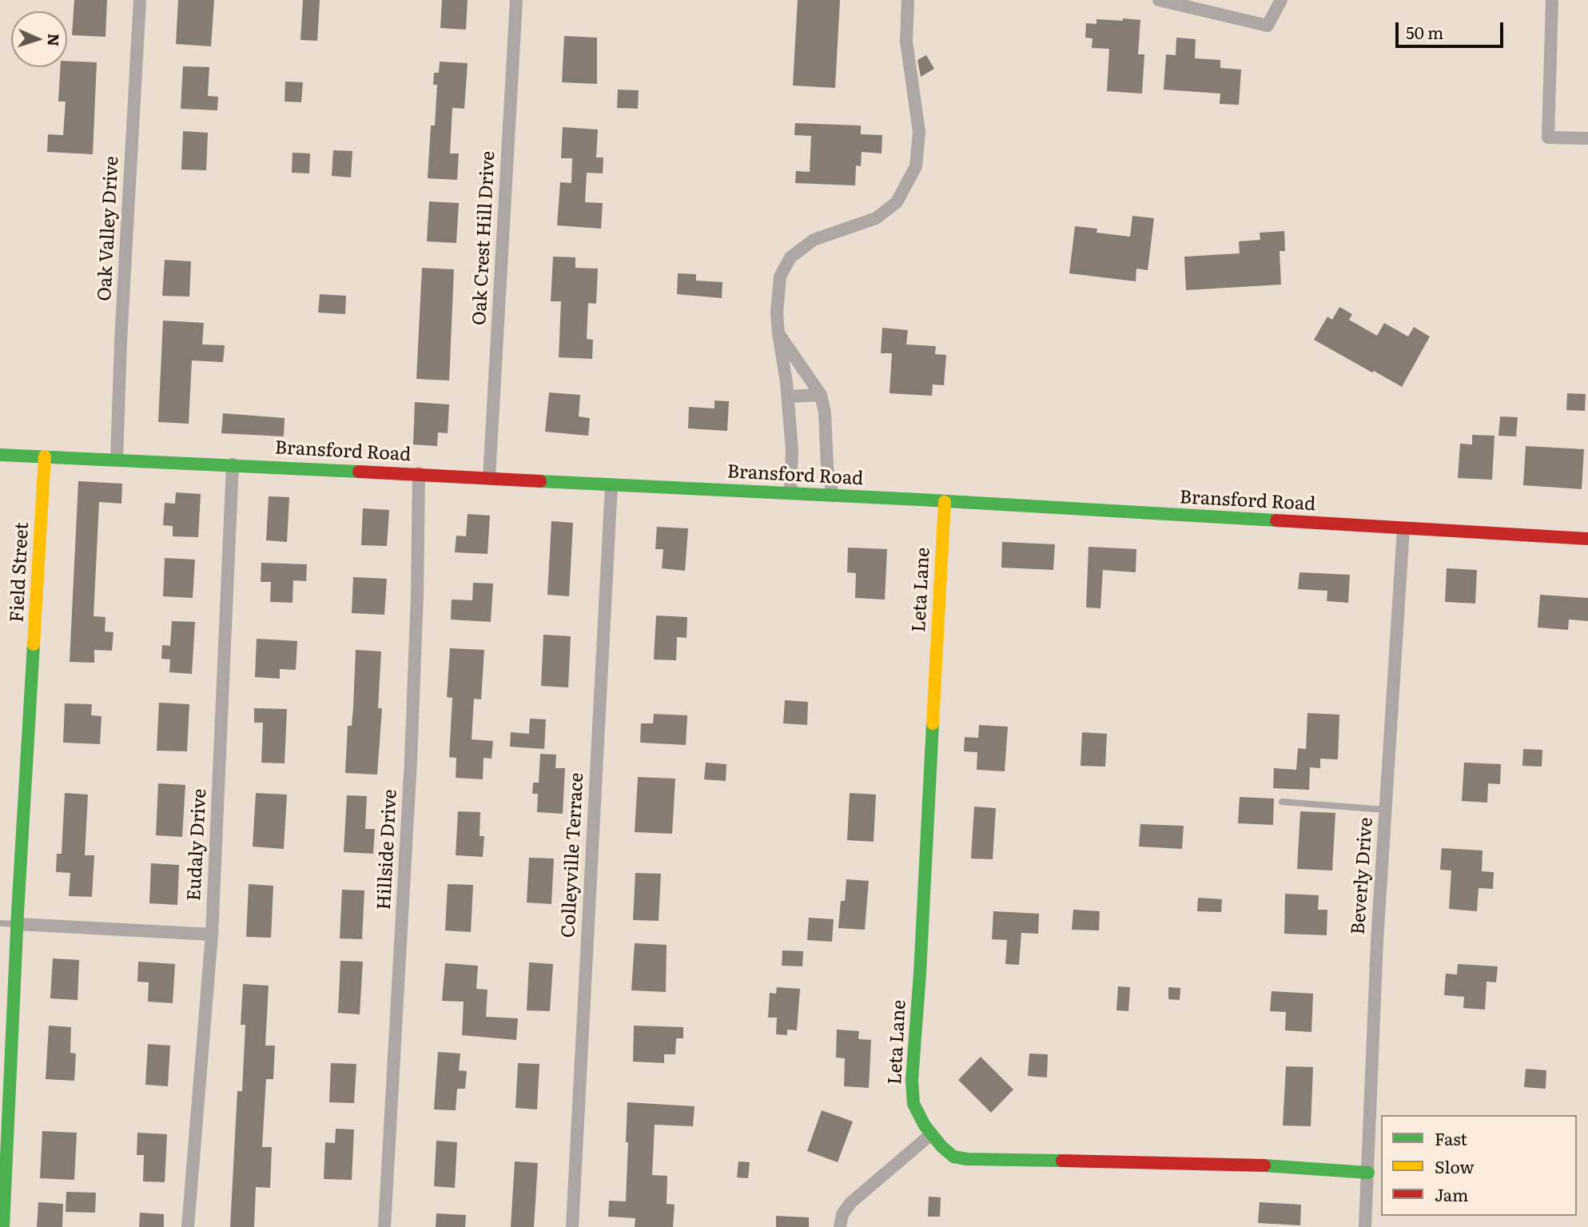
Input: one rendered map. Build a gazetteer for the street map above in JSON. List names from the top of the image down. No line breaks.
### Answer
{"streets":{"street":["Oak Valley Drive","Oak Crest Hill Drive","Bransford Road","Field Street","Leta Lane","Eudaly Drive","Hillside Drive","Colleyville Terrace","Beverly Drive"]},"crossings":[["Oak Valley Drive","Bransford Road"],["Oak Crest Hill Drive","Bransford Road"],["Bransford Road","Field Street"],["Bransford Road","Leta Lane"],["Bransford Road","Eudaly Drive"],["Bransford Road","Hillside Drive"],["Bransford Road","Colleyville Terrace"],["Bransford Road","Beverly Drive"],["Leta Lane","Beverly Drive"]],"legend":["Fast","Slow","Jam"],"scale_bar":"50 m","north":"right"}
